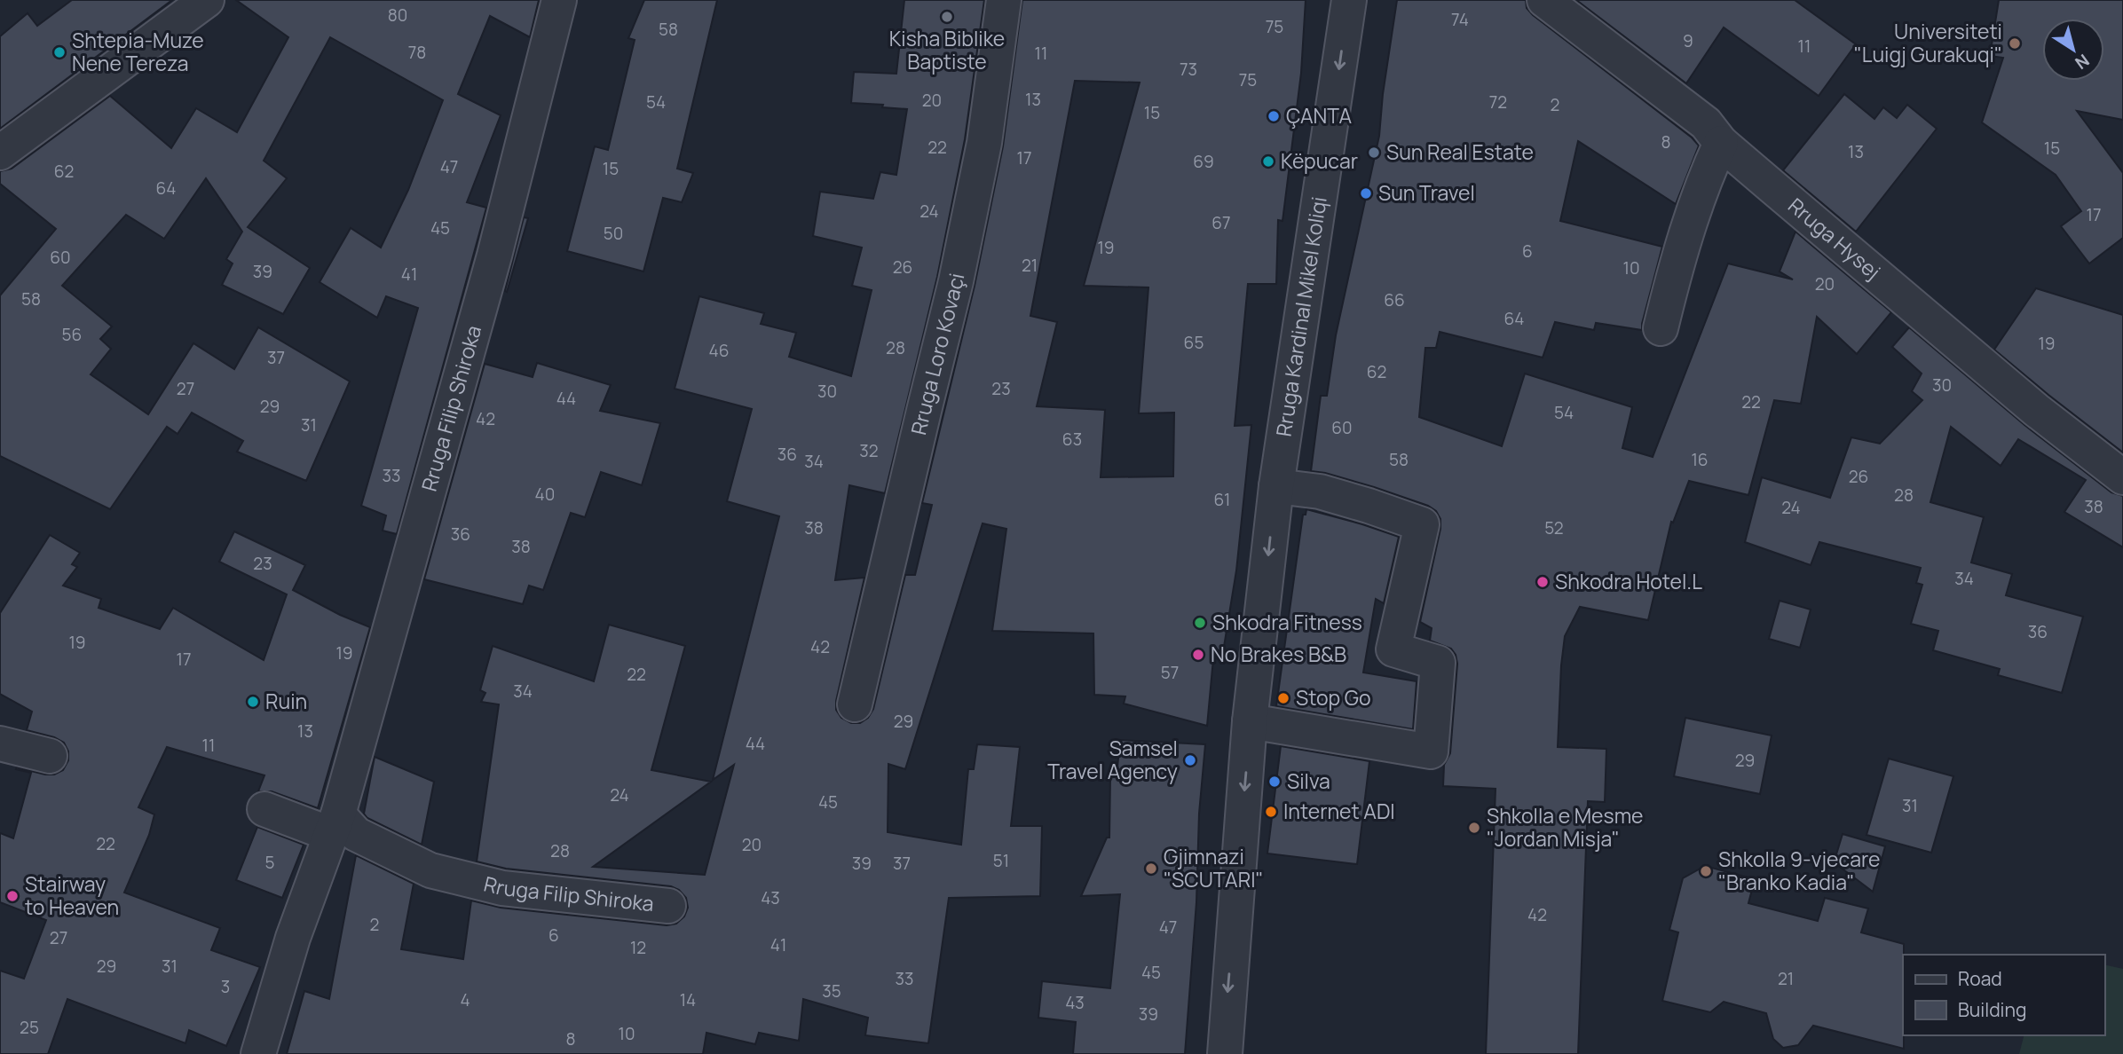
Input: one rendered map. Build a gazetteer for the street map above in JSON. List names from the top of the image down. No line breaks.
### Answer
{"streets":{"street":["Rruga Hysej","Rruga Kardinal Mikel Koliqi","Rruga Loro Kovaçi","Rruga Filip Shiroka"]},"one_way":["Rruga Kardinal Mikel Koliqi"],"places":["Kisha Biblike Baptiste","Universiteti \"Luigj Gurakuqi\"","Shtepia-Muze Nene Tereza","ÇANTA","Sun Real Estate","Këpucar","Sun Travel","Shkodra Hotel.L","Shkodra Fitness","No Brakes B&B","Stop Go","Ruin","Samsel Travel Agency","Silva","Internet ADI","Shkolla e Mesme \"Jordan Misja\"","Gjimnazi \"SCUTARI\"","Shkolla 9-vjecare \"Branko Kadia\"","Stairway to Heaven"],"house_numbers":["80","74","75","58","9","11","78","11","73","75","13","20","54","72","2","15","8","22","15","13","17","69","47","15","62","64","24","17","67","45","50","19","6","60","21","26","10","39","41","20","58","66","64","56","65","19","28","46","37","62","30","27","23","30","44","22","29","54","42","31","60","63","32","36","58","16","34","33","26","40","28","61","38","24","38","52","36","38","23","34","36","19","42","19","17","57","22","34","29","13","44","11","29","24","45","31","22","20","28","51","5","39","37","43","42","2","47","6","27","41","12","29","31","45","33","21","3","35","4","14","43","39","25","10","8"],"legend":["Road","Building"],"north":"bottom right"}
